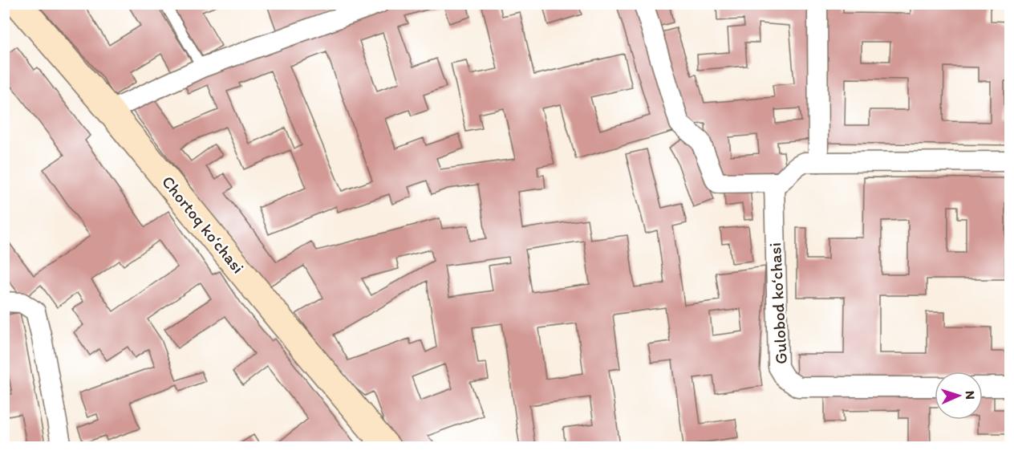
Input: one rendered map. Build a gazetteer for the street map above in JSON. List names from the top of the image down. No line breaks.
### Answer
{"streets":{"main road":["Chortoq koʻchasi"],"street":["Gulobod koʻchasi"]},"north":"right"}
